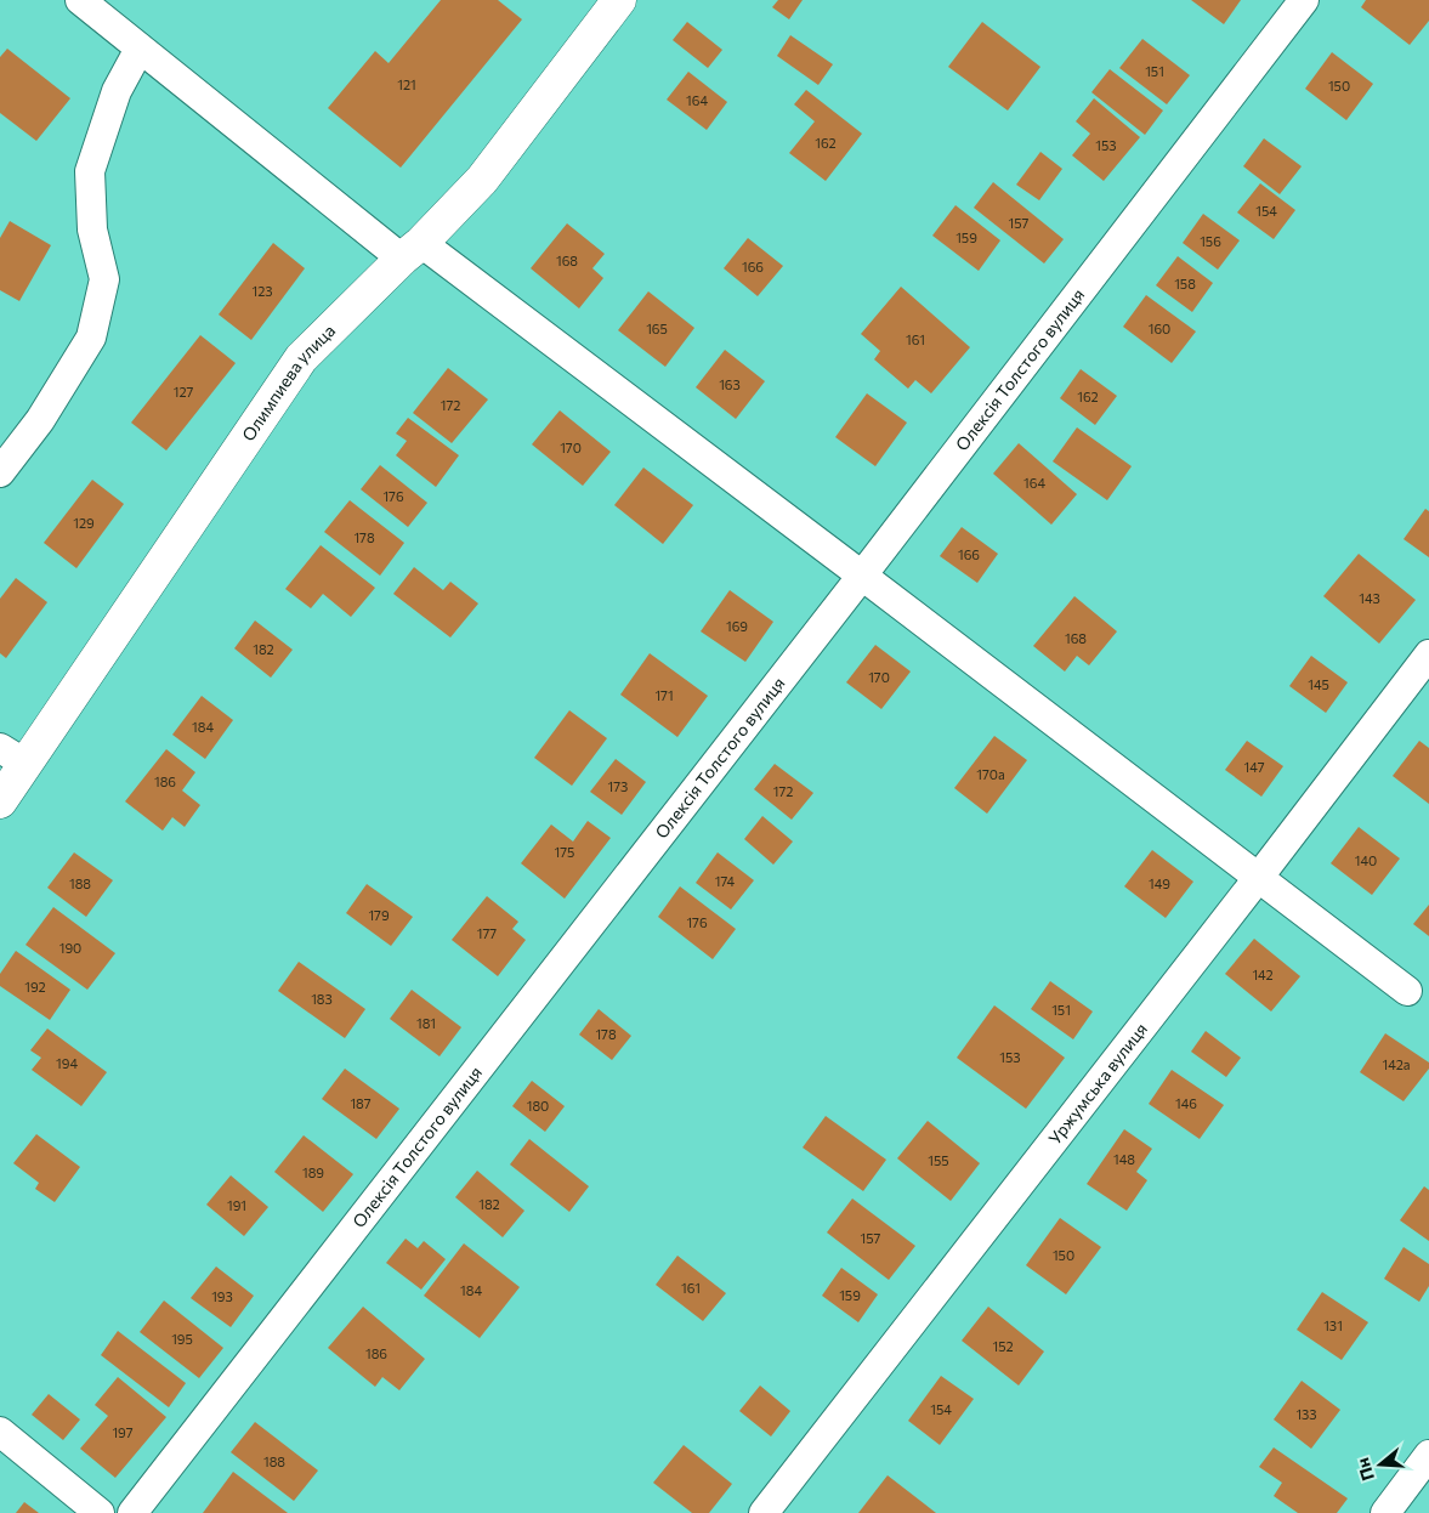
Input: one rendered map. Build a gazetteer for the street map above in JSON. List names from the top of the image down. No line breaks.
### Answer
{"streets":{"main road":["Олимпиева улица"],"street":["Олексія Толстого вулиця","Уржумська вулиця"]},"house_numbers":["151","121","150","164","162","153","154","157","159","156","168","166","158","123","165","160","161","163","127","162","172","170","164","176","129","178","166","143","169","168","182","170","145","171","184","147","170а","186","173","172","175","140","174","188","149","179","176","177","190","142","192","183","151","181","178","153","194","142а","187","146","180","148","155","189","182","191","157","150","161","184","159","193","131","195","152","186","154","133","197","188"],"north":"left"}
